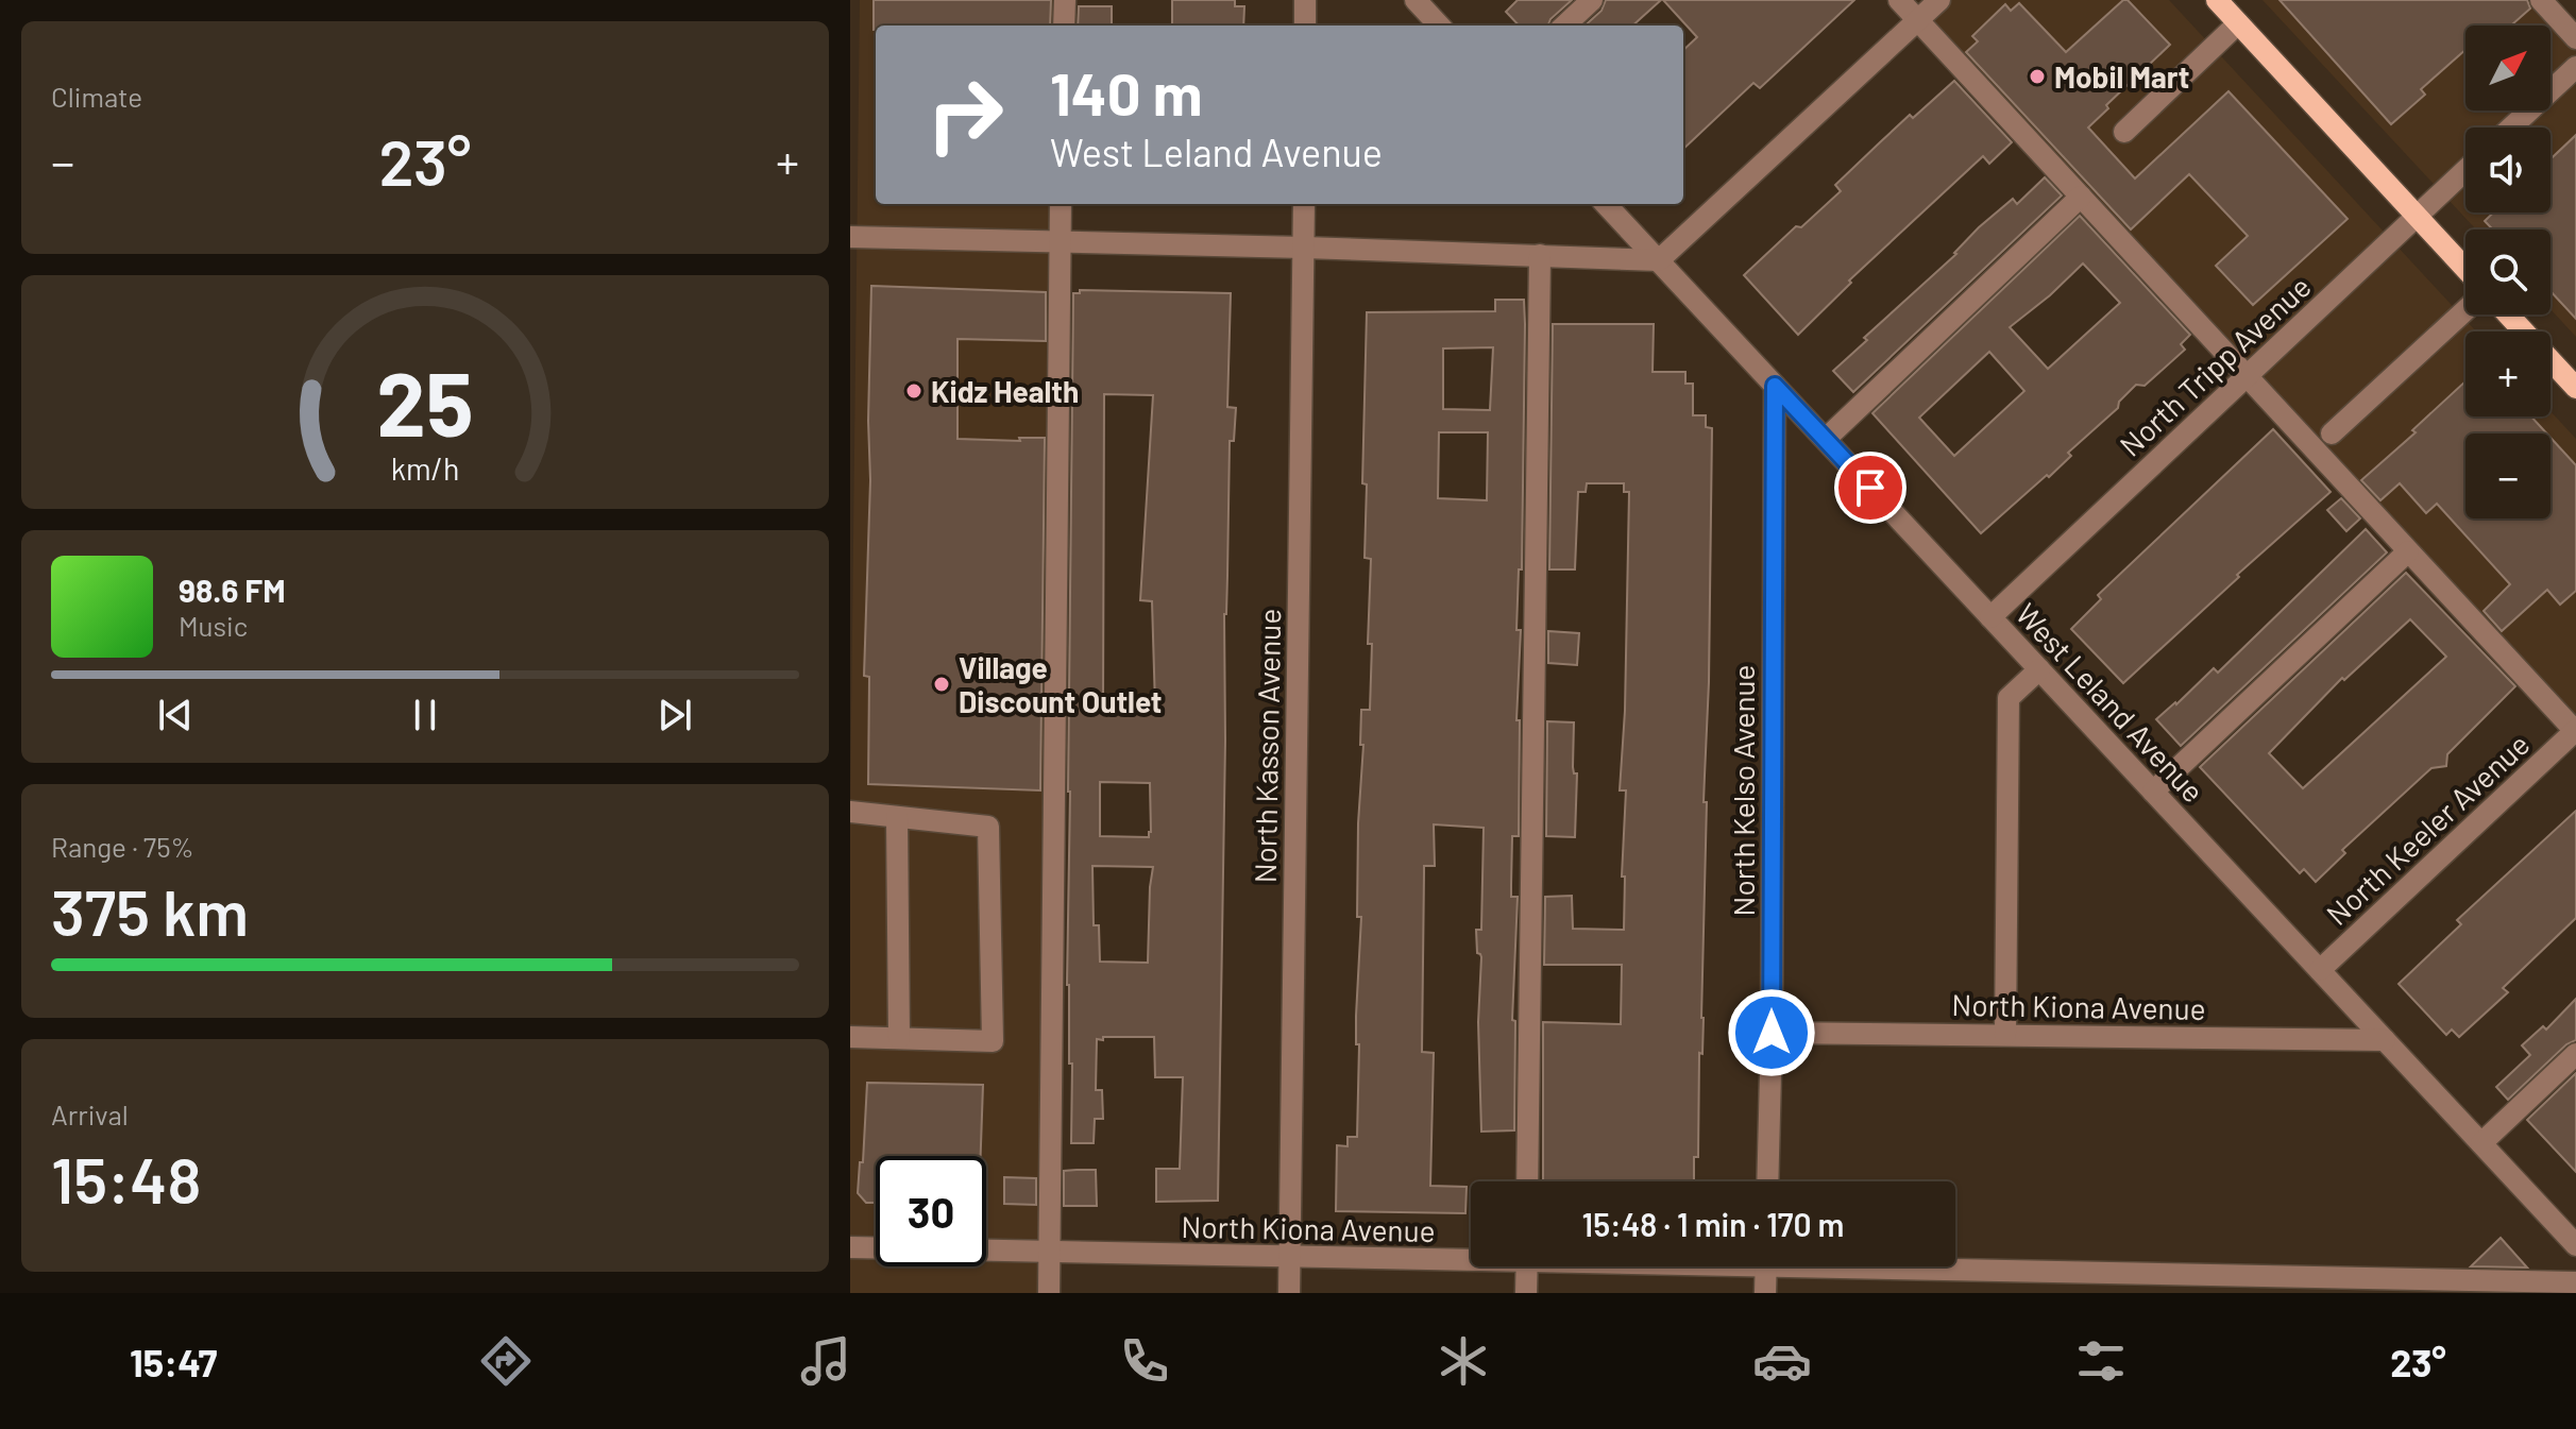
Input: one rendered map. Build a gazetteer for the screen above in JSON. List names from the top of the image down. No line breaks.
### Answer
{"streets":{"street":["North Tripp Avenue","West Leland Avenue","North Kasson Avenue","North Kelso Avenue","North Keeler Avenue","North Kiona Avenue"]},"crossings":[["North Tripp Avenue","West Leland Avenue"],["West Leland Avenue","North Kelso Avenue"],["West Leland Avenue","North Keeler Avenue"],["West Leland Avenue","North Kiona Avenue"],["North Kasson Avenue","North Kiona Avenue"],["North Kelso Avenue","North Kiona Avenue"]],"places":["Mobil Mart","Kidz Health","Village Discount Outlet"],"north":"top right","page":{"tile":["Climate",["Range · 75%","375 km"],["Arrival","15:48"]],"map_buttons":["+","−"],"turn":["140 m","West Leland Avenue"],"heat":["−","23°","+"],"song":["98.6 FM","Music"],"limit":"30","trip":"15:48 · 1 min · 170 m","tabs":["15:47","23°"],"gauge":["25","km/h"]}}
